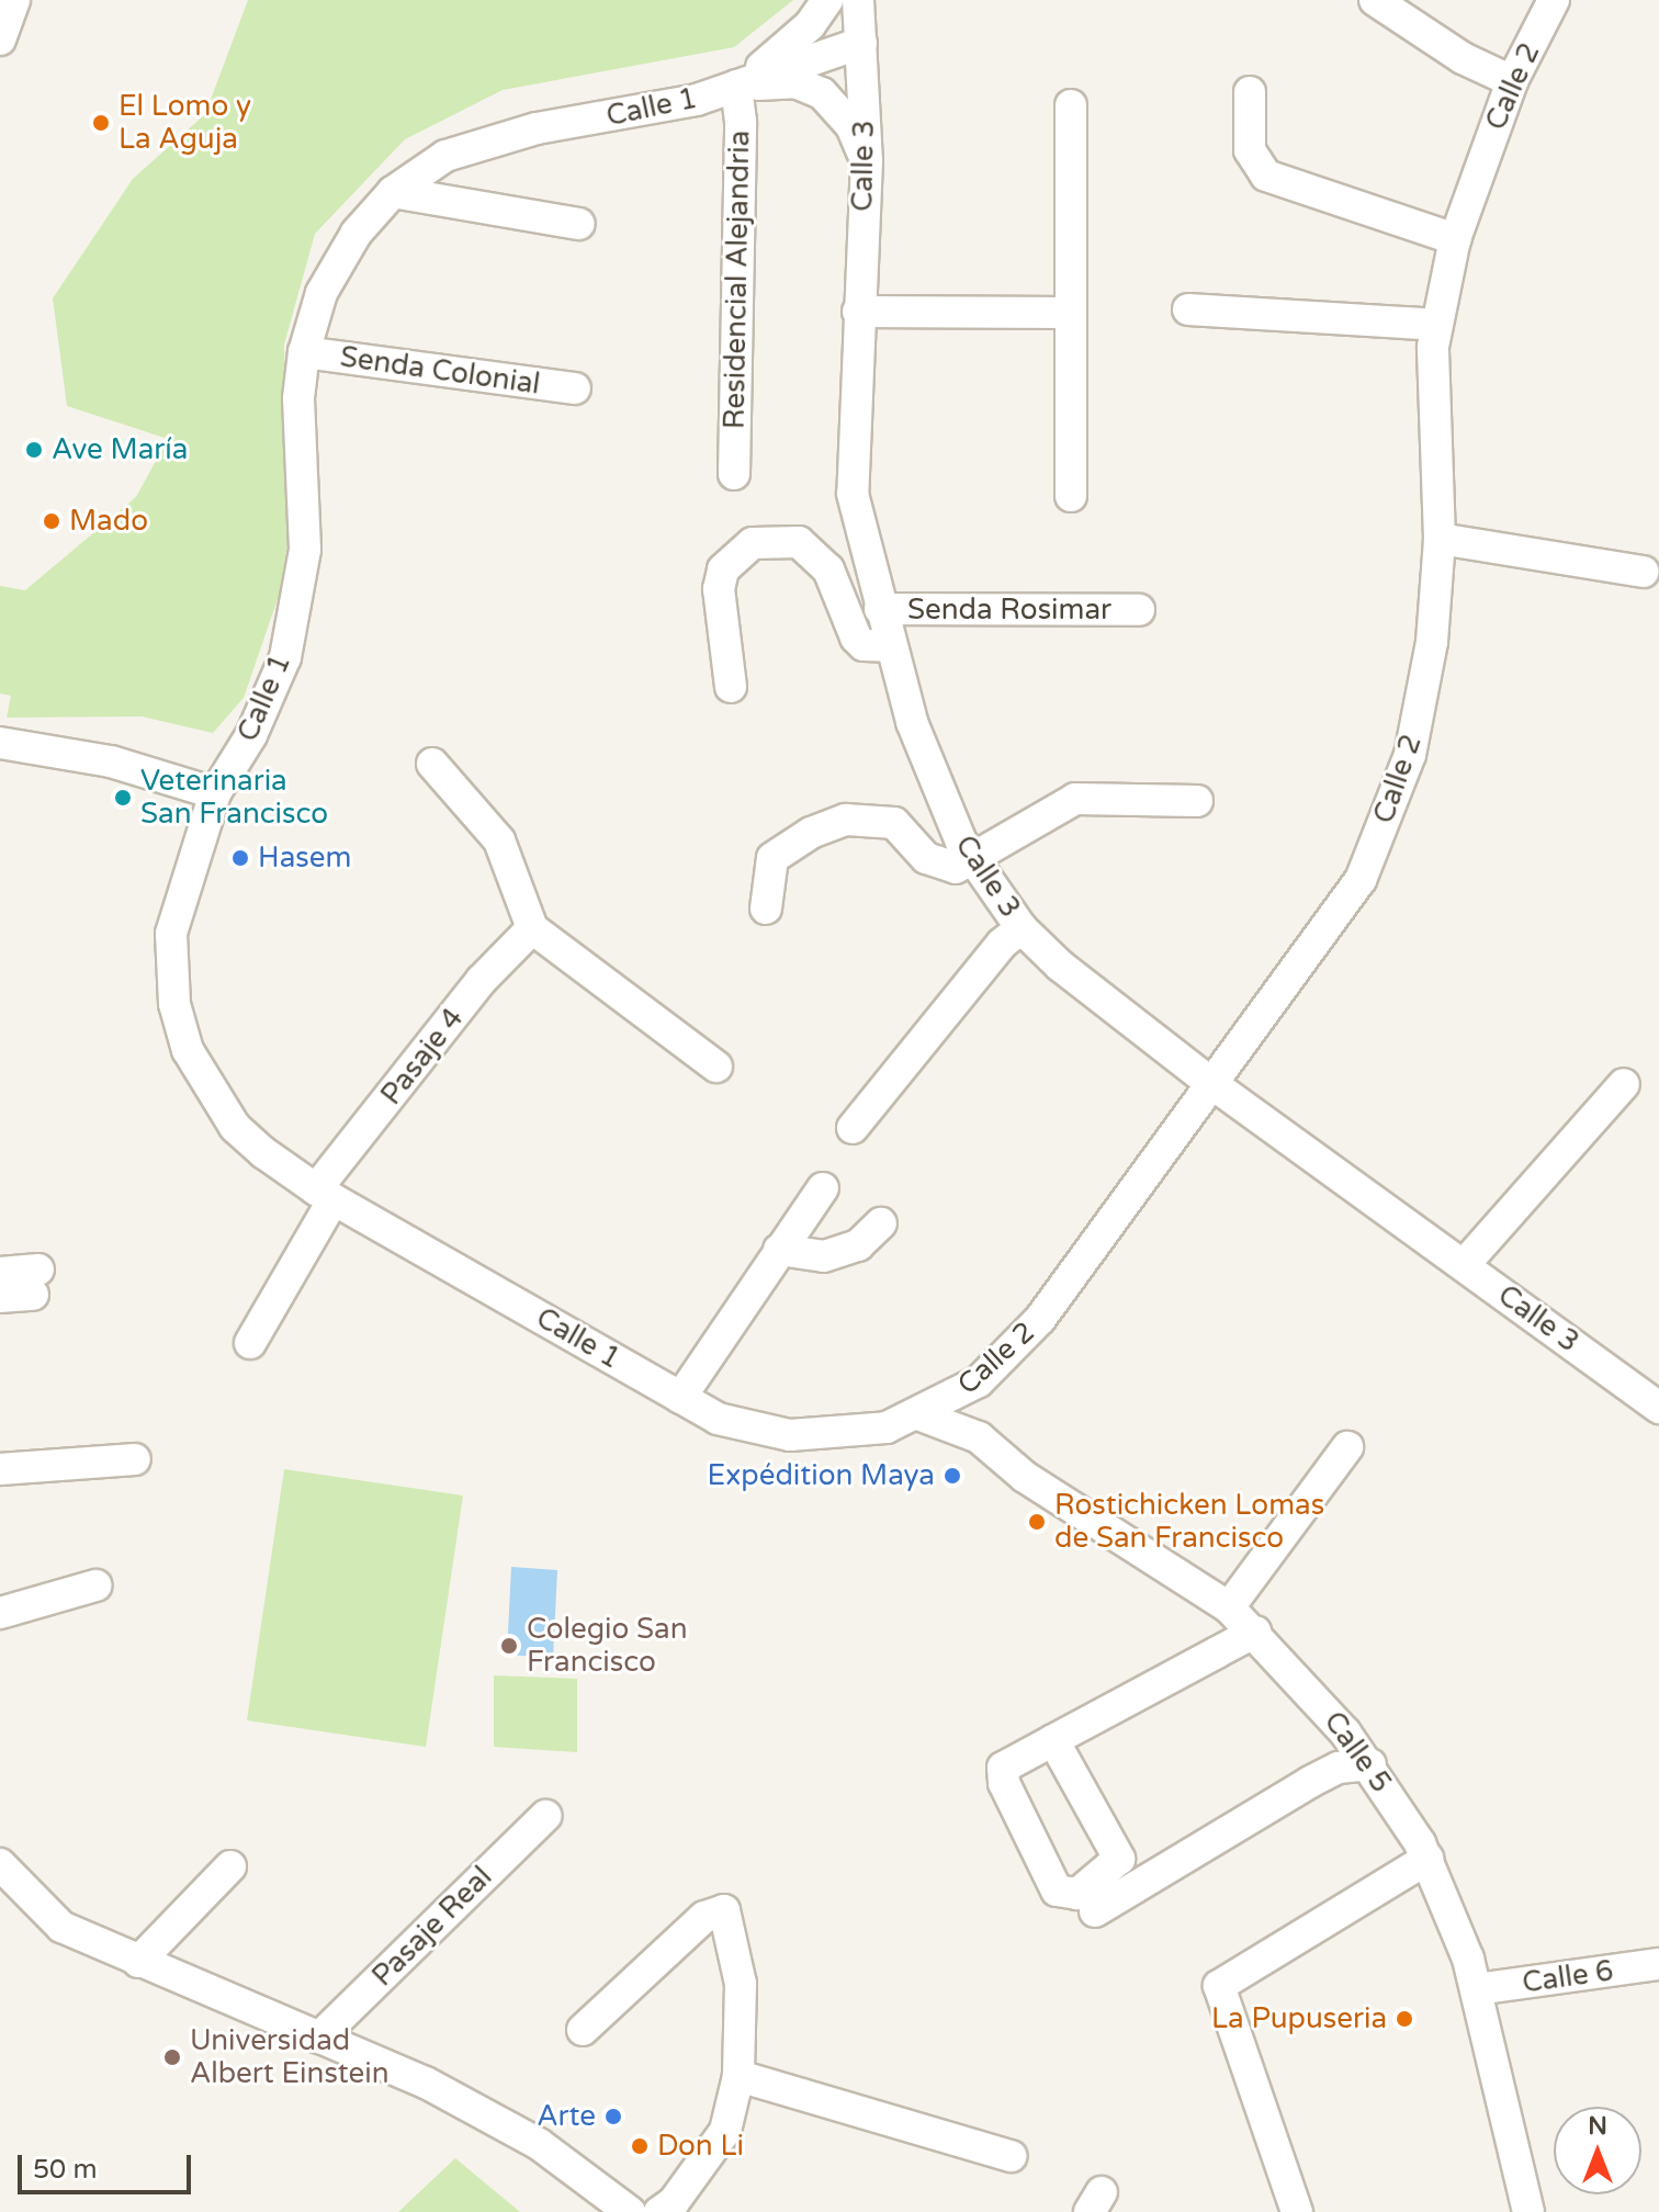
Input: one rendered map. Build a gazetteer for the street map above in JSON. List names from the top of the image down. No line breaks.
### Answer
{"streets":{"street":["Calle 2","Calle 1","Calle 3","Residencial Alejandria","Senda Colonial","Senda Rosimar","Pasaje 4","Calle 5","Pasaje Real","Calle 6"]},"crossings":[["Calle 2","Calle 1"],["Calle 2","Calle 3"],["Calle 2","Calle 5"],["Calle 1","Calle 3"],["Calle 1","Residencial Alejandria"],["Calle 1","Senda Colonial"],["Calle 1","Pasaje 4"],["Calle 1","Calle 5"],["Calle 3","Senda Rosimar"],["Calle 5","Calle 6"]],"places":["El Lomo y La Aguja","Ave María","Mado","Veterinaria San Francisco","Hasem","Expédition Maya","Rostichicken Lomas de San Francisco","Colegio San Francisco","La Pupuseria","Universidad Albert Einstein","Arte","Don Li"],"scale_bar":"50 m","north":"top"}
